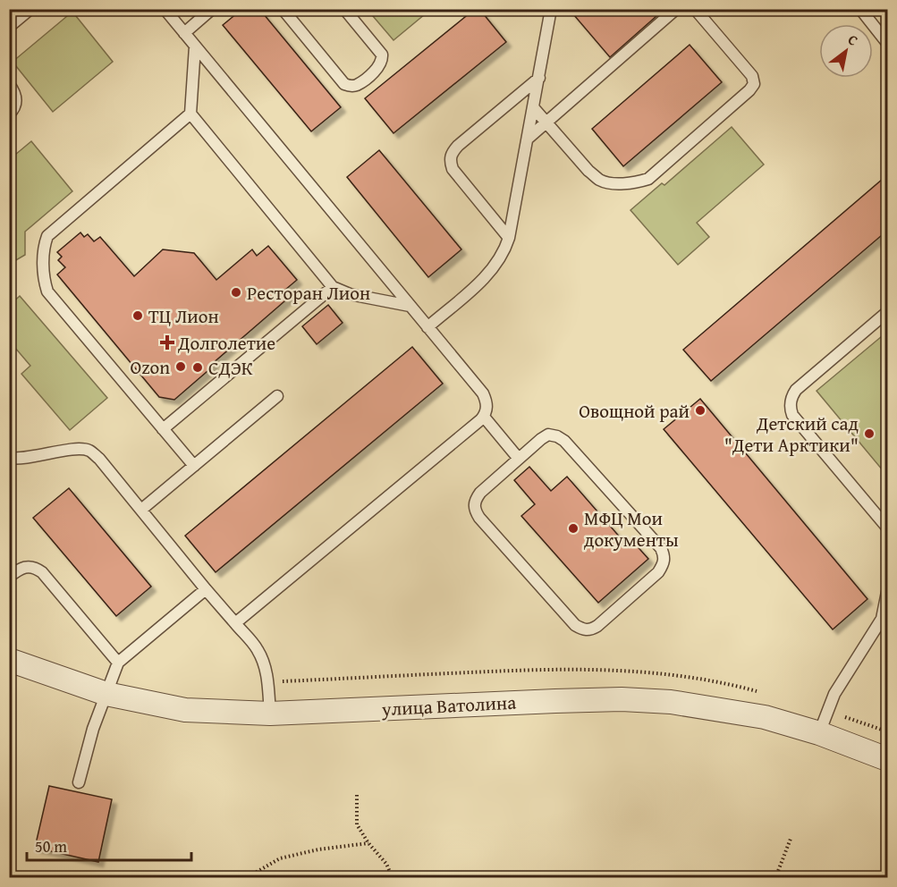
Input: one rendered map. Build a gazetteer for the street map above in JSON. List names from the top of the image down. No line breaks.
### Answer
{"streets":{"street":["улица Ватолина"]},"places":{"other":["Ресторан Лион","ТЦ Лион","Ozon","СДЭК","Овощной рай","Детский сад \"Дети Арктики\"","МФЦ Мои документы"],"health":["Долголетие"]},"scale_bar":"50 m","north":"top right"}
